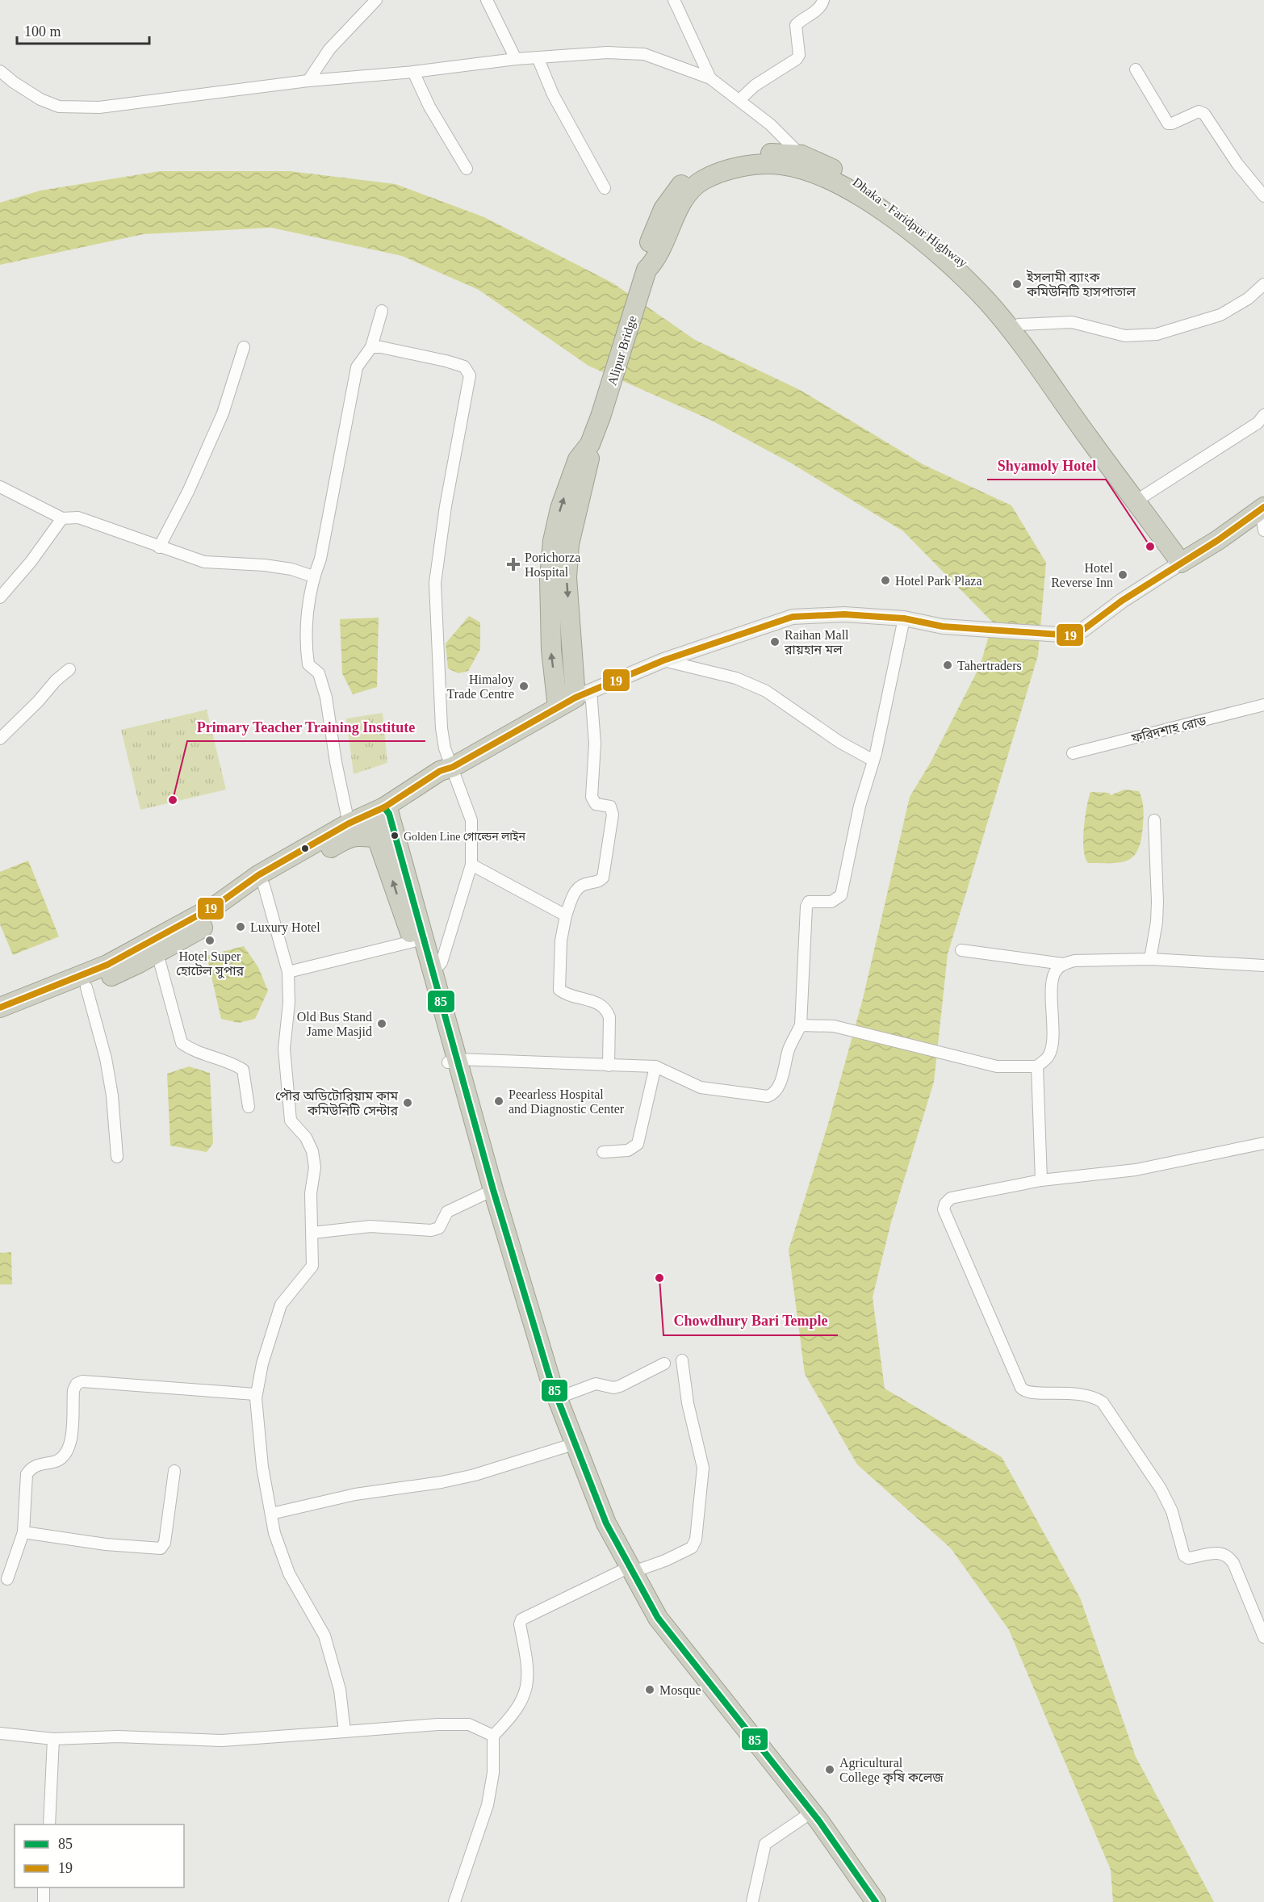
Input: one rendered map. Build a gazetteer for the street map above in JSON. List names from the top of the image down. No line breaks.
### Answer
{"streets":{"highway":["Dhaka - Faridpur Highway","Alipur Bridge"],"street":["ফরিদশাহ রোড"]},"crossings":[["Dhaka - Faridpur Highway","Alipur Bridge"]],"places":{"other":["ইসলামী ব্যাংক কমিউনিটি হাসপাতাল","Shyamoly Hotel","Hotel Reverse Inn","Hotel Park Plaza","Raihan Mall রায়হান মল","Tahertraders","Himaloy Trade Centre","Primary Teacher Training Institute","Golden Line গোল্ডেন লাইন","Luxury Hotel","Hotel Super হোটেল সুপার","Old Bus Stand Jame Masjid","Peearless Hospital and Diagnostic Center","পৌর অডিটোরিয়াম কাম কমিউনিটি সেন্টার","Chowdhury Bari Temple","Mosque","Agricultural College কৃষি কলেজ"],"health":["Porichorza Hospital"]},"lines":["transit line 19","transit line 85"],"legend":["85","19"],"scale_bar":"100 m"}
